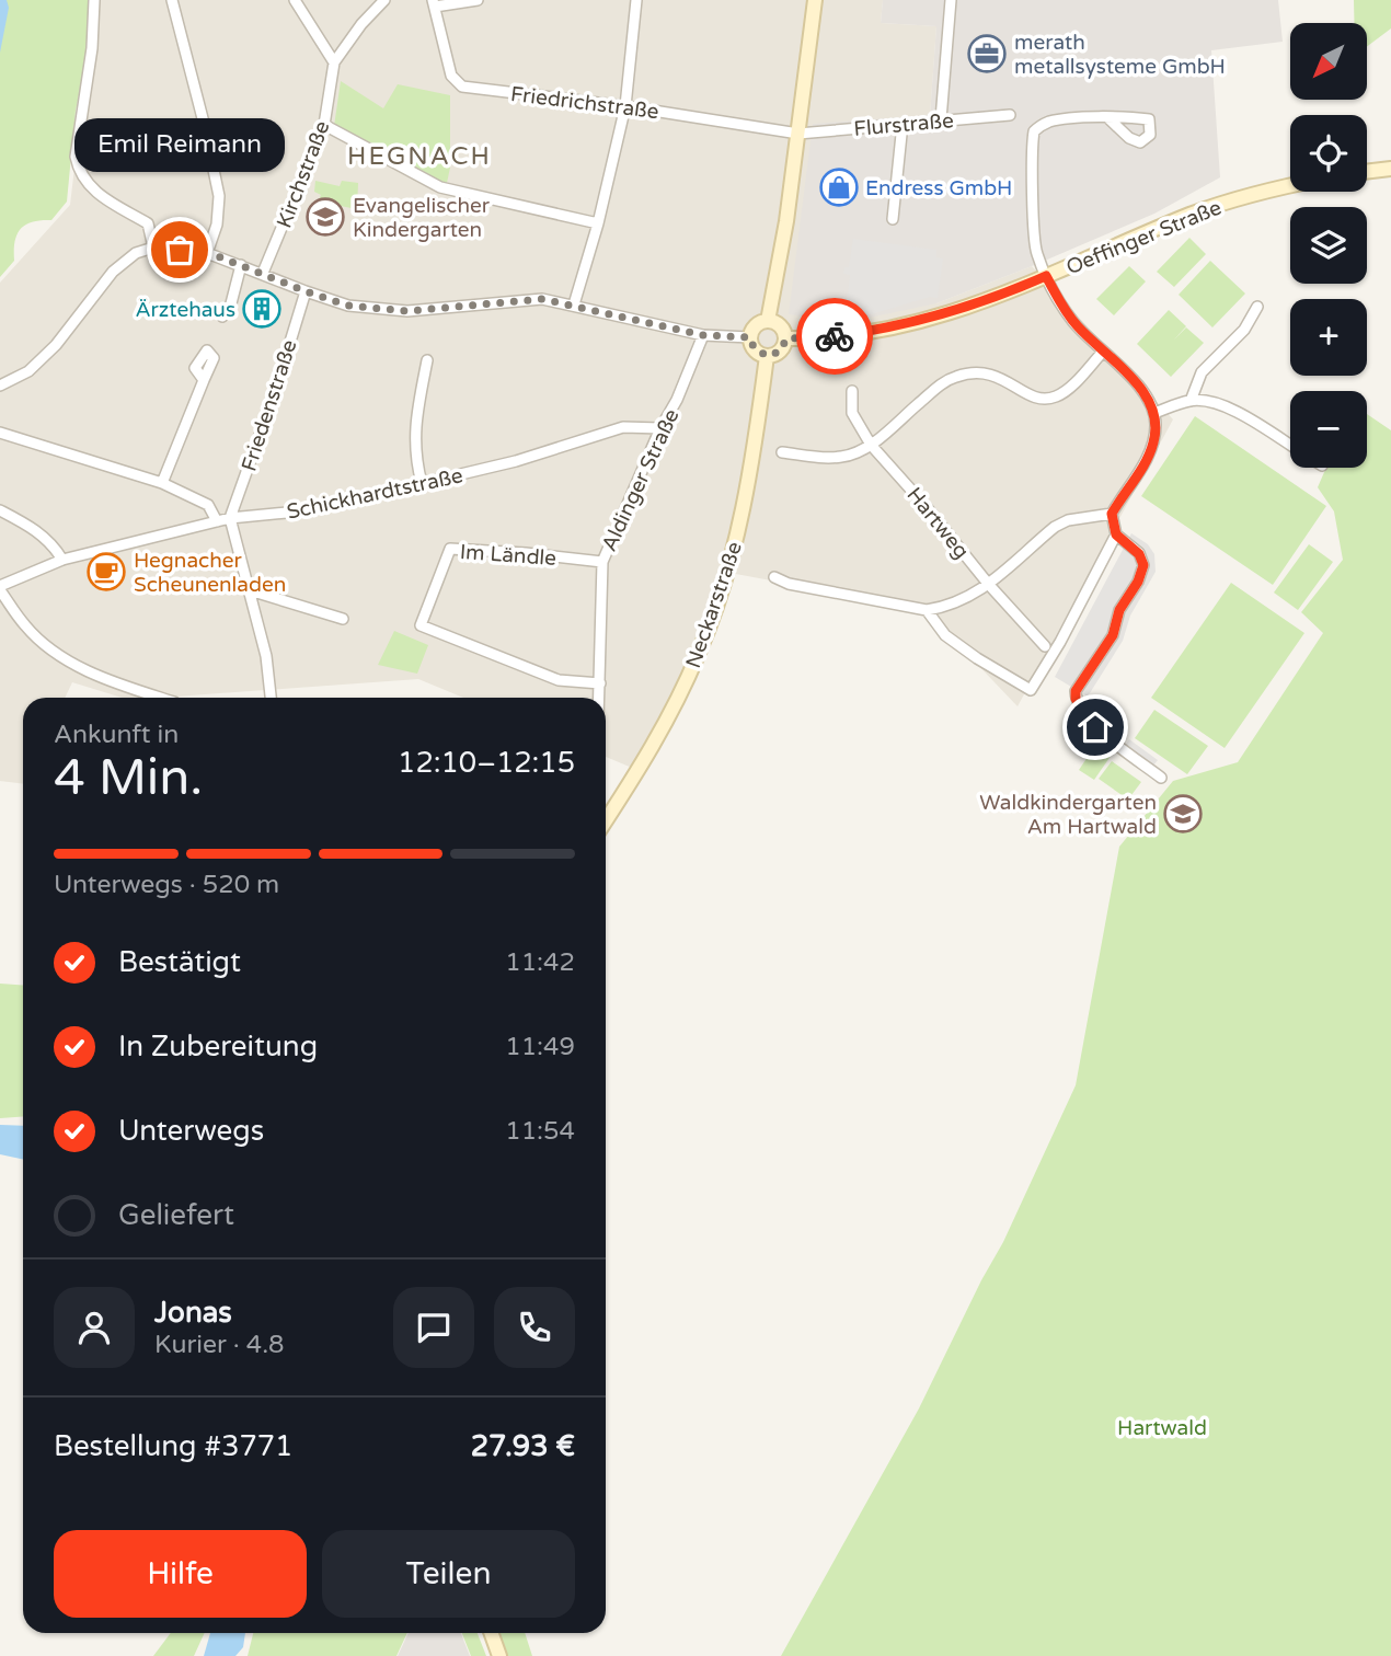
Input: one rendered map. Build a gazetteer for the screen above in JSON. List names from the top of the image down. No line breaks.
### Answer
{"streets":{"main road":["Oeffinger Straße","Neckarstraße"],"street":["Friedrichstraße","Flurstraße","Kirchstraße","Friedenstraße","Aldinger Straße","Schickhardtstraße","Hartweg","Im Ländle"]},"crossings":[["Friedrichstraße","Flurstraße"],["Oeffinger Straße","Neckarstraße"],["Friedenstraße","Schickhardtstraße"],["Aldinger Straße","Schickhardtstraße"],["Aldinger Straße","Im Ländle"]],"districts":["HEGNACH"],"parks":["Hartwald"],"places":{"office":["merath metallsysteme GmbH"],"shop":["Endress GmbH"],"school or university":["Evangelischer Kindergarten","Waldkindergarten Am Hartwald"],"other":["Emil Reimann"],"building":["Ärztehaus"],"cafe":["Hegnacher Scheunenladen"]},"north":"bottom left","page":{"map_buttons":["+","−"],"bubble":"Emil Reimann","heading":["4 Min.","Ankunft in","12:10–12:15"],"panel":["Jonas","Kurier · 4.8","Bestellung #3771","27.93 €"],"bar":"Unterwegs · 520 m","list":[["Bestätigt","11:42"],["In Zubereitung","11:49"],["Unterwegs","11:54"],"Geliefert"],"buttons":["Hilfe","Teilen"]}}
